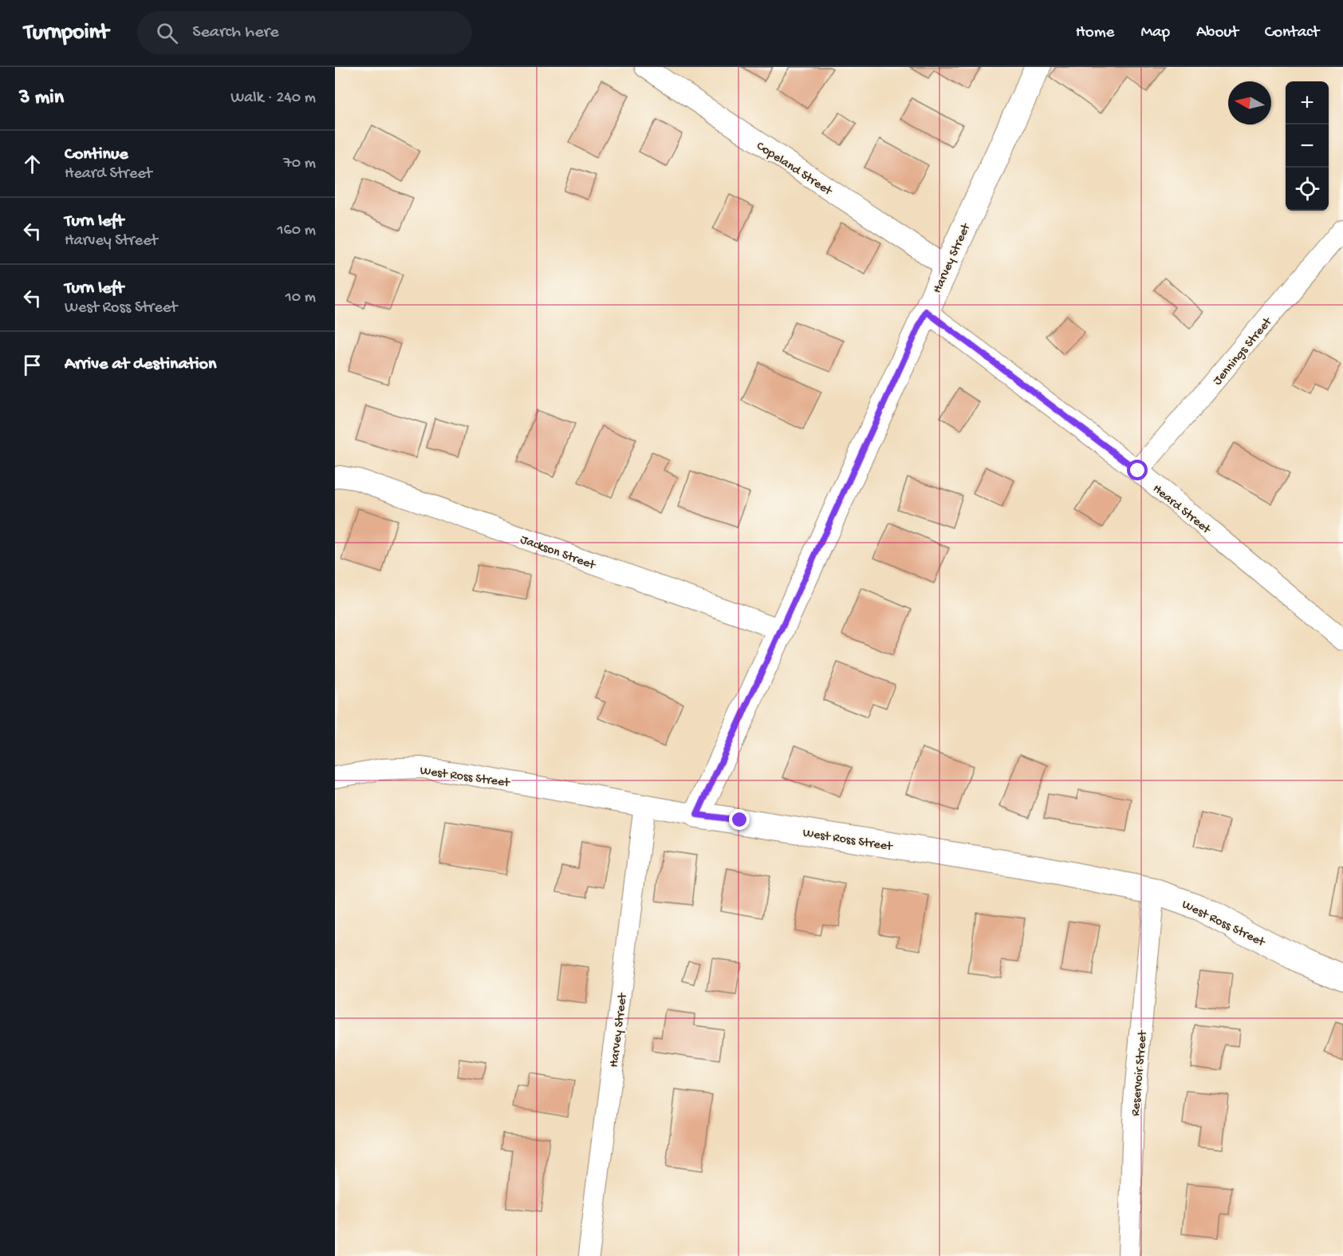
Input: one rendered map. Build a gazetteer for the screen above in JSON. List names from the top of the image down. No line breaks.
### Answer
{"streets":{"street":["Copeland Street","Harvey Street","Jennings Street","Heard Street","Jackson Street","West Ross Street","Reservoir Street"]},"crossings":[["Copeland Street","Harvey Street"],["Harvey Street","Heard Street"],["Harvey Street","Jackson Street"],["Harvey Street","West Ross Street"],["Jennings Street","Heard Street"],["West Ross Street","Reservoir Street"]],"north":"left","page":{"header":"Turnpoint","search":"Search here","nav":["Home","Map","About","Contact"],"heading":["3 min","Walk · 240 m"],"map_buttons":["+","−"],"list":[["Continue","Heard Street","70 m"],["Turn left","Harvey Street","160 m"],["Turn left","West Ross Street","10 m"],"Arrive at destination"]}}
